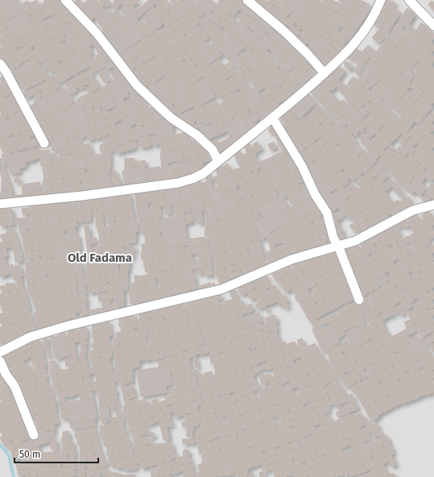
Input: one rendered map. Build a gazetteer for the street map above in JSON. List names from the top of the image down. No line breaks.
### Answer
{"districts":["Old Fadama"],"scale_bar":"50 m"}
